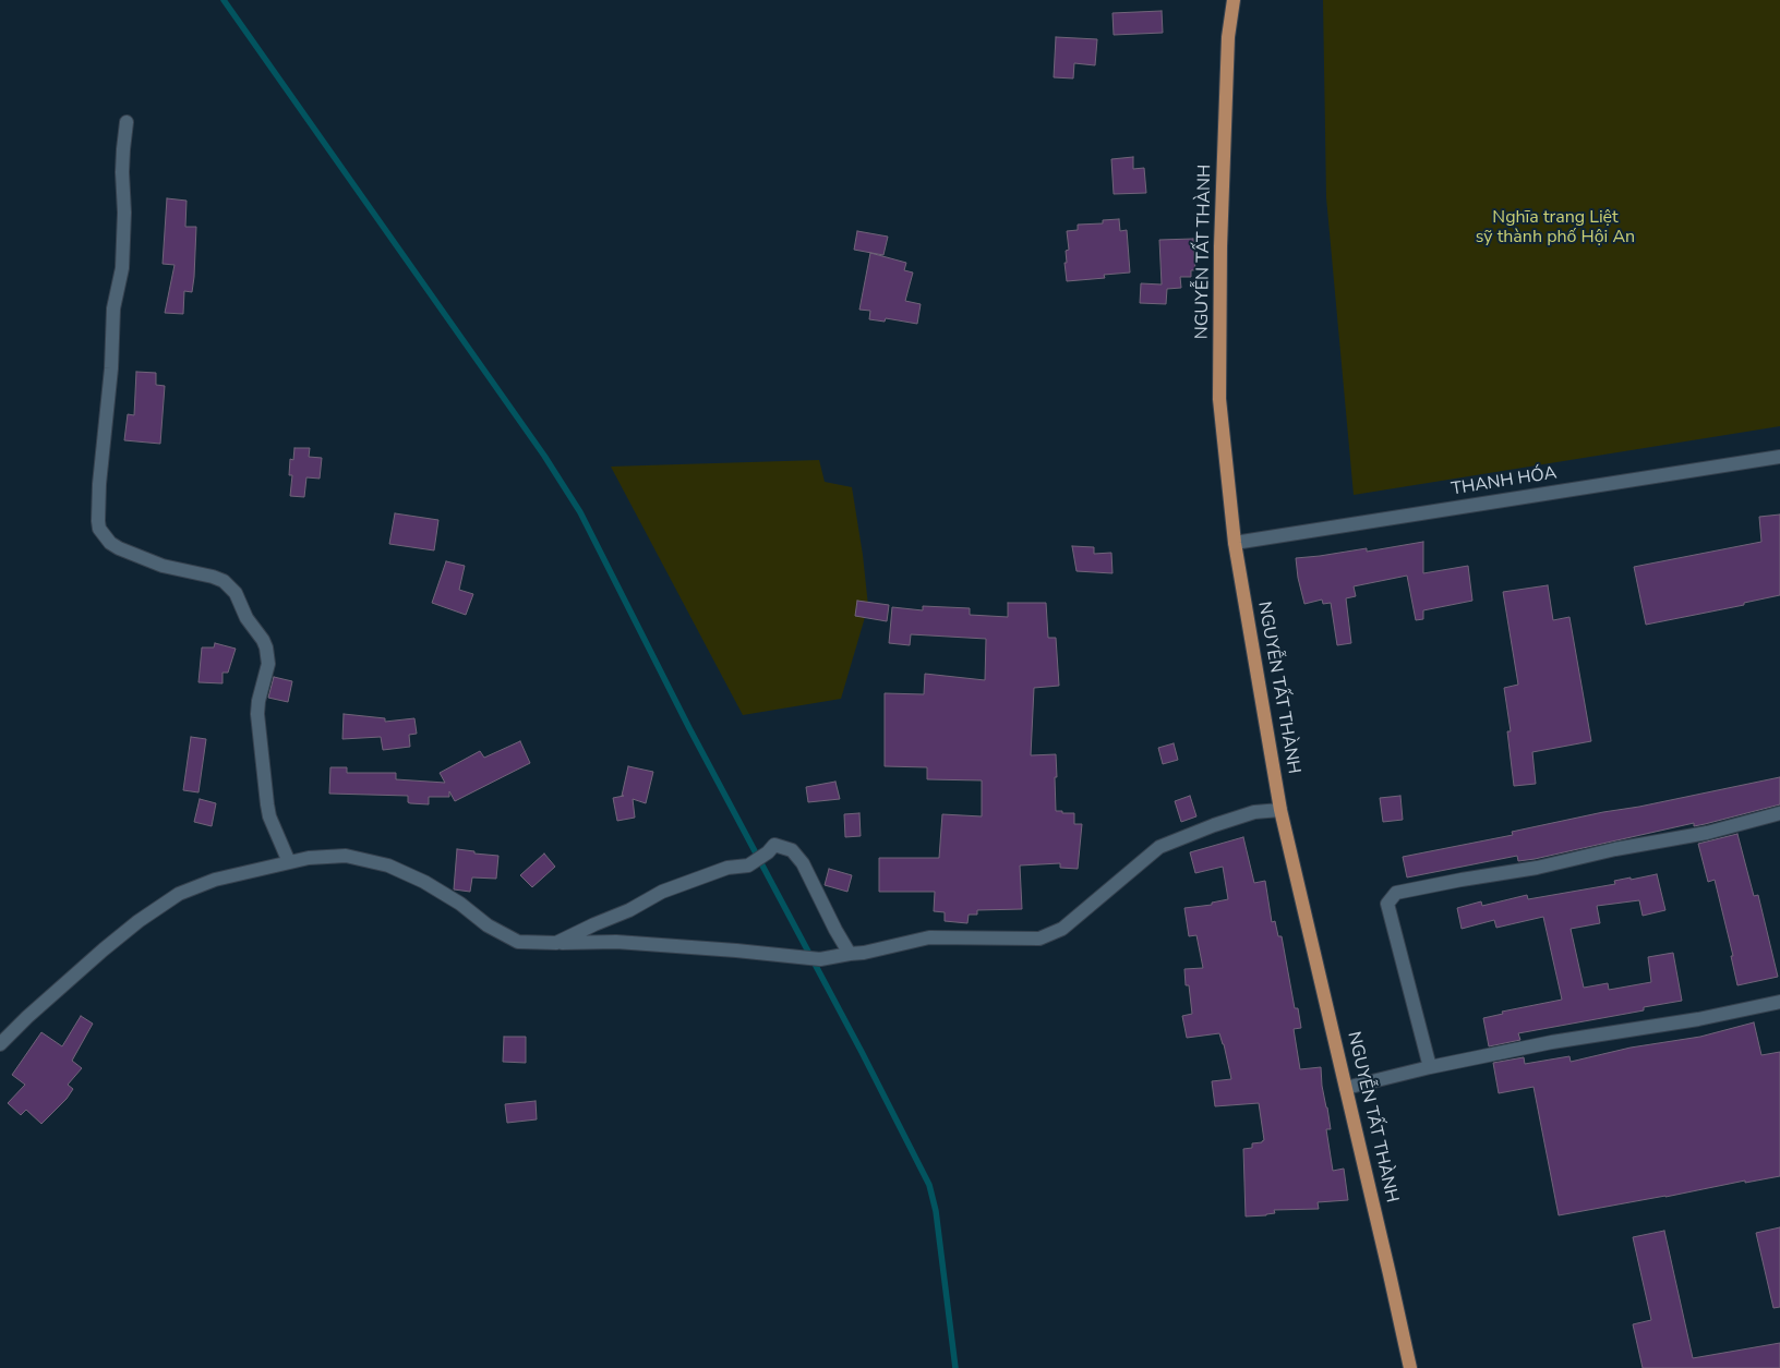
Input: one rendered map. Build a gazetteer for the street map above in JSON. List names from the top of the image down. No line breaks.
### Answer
{"streets":{"main road":["NGUYỄN TẤT THÀNH"],"street":["THANH HÓA"]},"crossings":[["NGUYỄN TẤT THÀNH","THANH HÓA"]],"parks":["Nghĩa trang Liệt sỹ thành phố Hội An"]}
